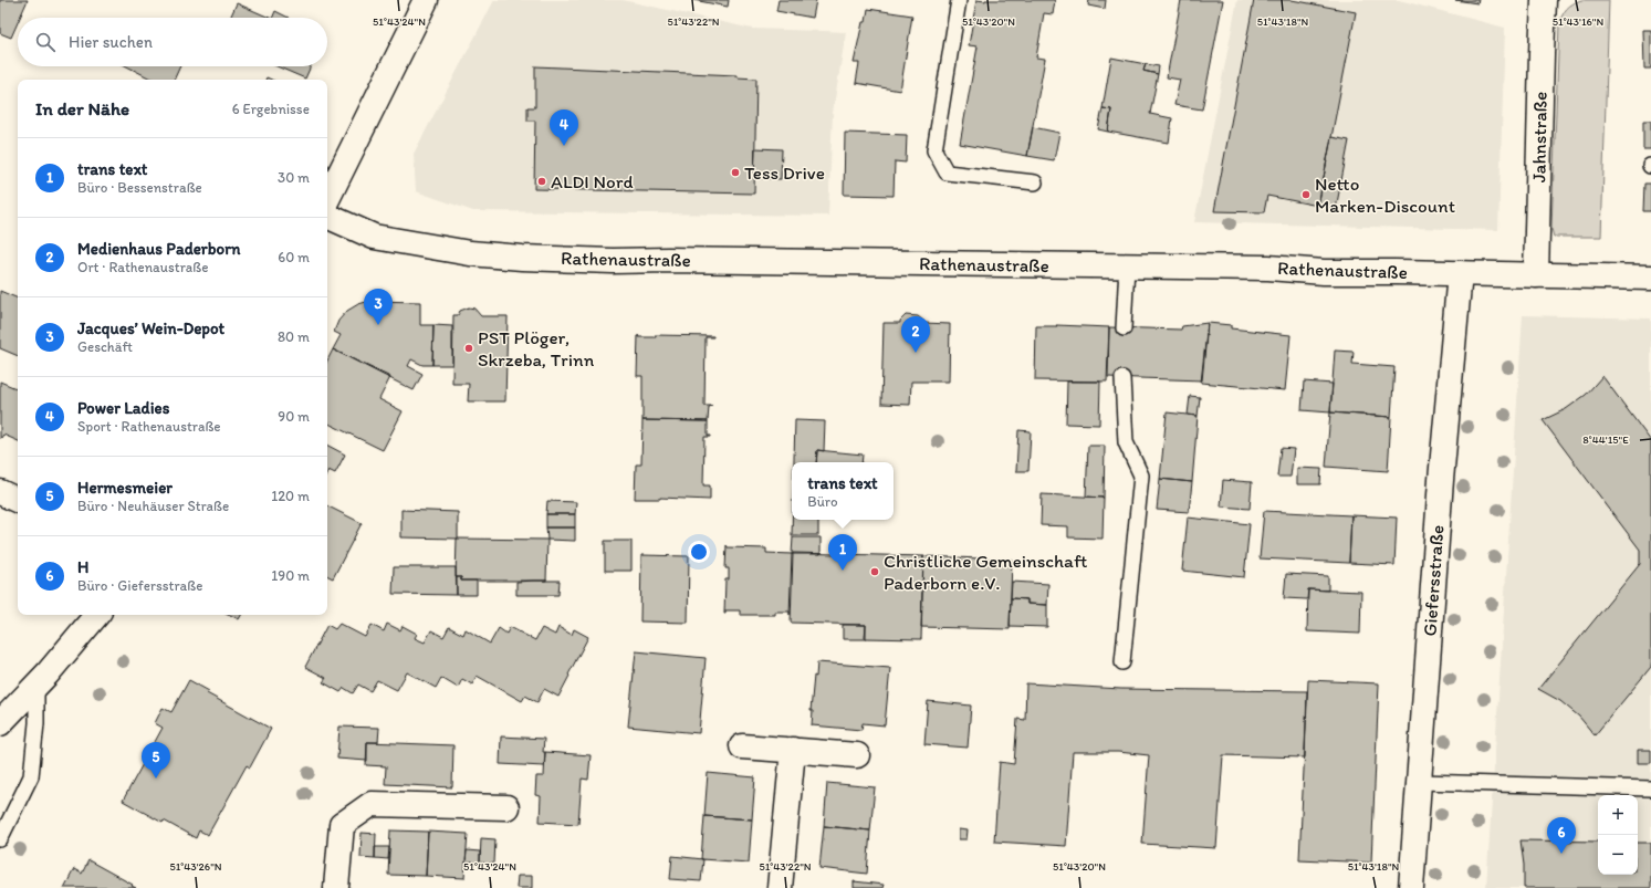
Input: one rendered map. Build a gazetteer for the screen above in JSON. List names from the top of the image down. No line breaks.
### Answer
{"streets":{"street":["Jahnstraße","Rathenaustraße","Giefersstraße"]},"crossings":[["Jahnstraße","Rathenaustraße"],["Rathenaustraße","Giefersstraße"]],"places":["Tess Drive","ALDI Nord","Netto Marken-Discount","PST Plöger, Skrzeba, Trinn","Christliche Gemeinschaft Paderborn e.V."],"page":{"search":"Hier suchen","heading":["In der Nähe","6 Ergebnisse"],"pins":["4","3","2","1","5","6"],"list":[{"mark":"1","name":"trans text","note":"Büro · Bessenstraße","value":"30 m"},{"mark":"2","name":"Medienhaus Paderborn","note":"Ort · Rathenaustraße","value":"60 m"},{"mark":"3","name":"Jacques’ Wein-Depot","note":"Geschäft","value":"80 m"},{"mark":"4","name":"Power Ladies","note":"Sport · Rathenaustraße","value":"90 m"},{"mark":"5","name":"Hermesmeier","note":"Büro · Neuhäuser Straße","value":"120 m"},{"mark":"6","name":"H","note":"Büro · Giefersstraße","value":"190 m"}],"popup":["trans text","Büro"],"map_buttons":["+","−"]},"coordinates":["51°43'24\"N","51°43'22\"N","51°43'20\"N","51°43'18\"N","51°43'16\"N","8°44'15\"E","51°43'26\"N"]}
